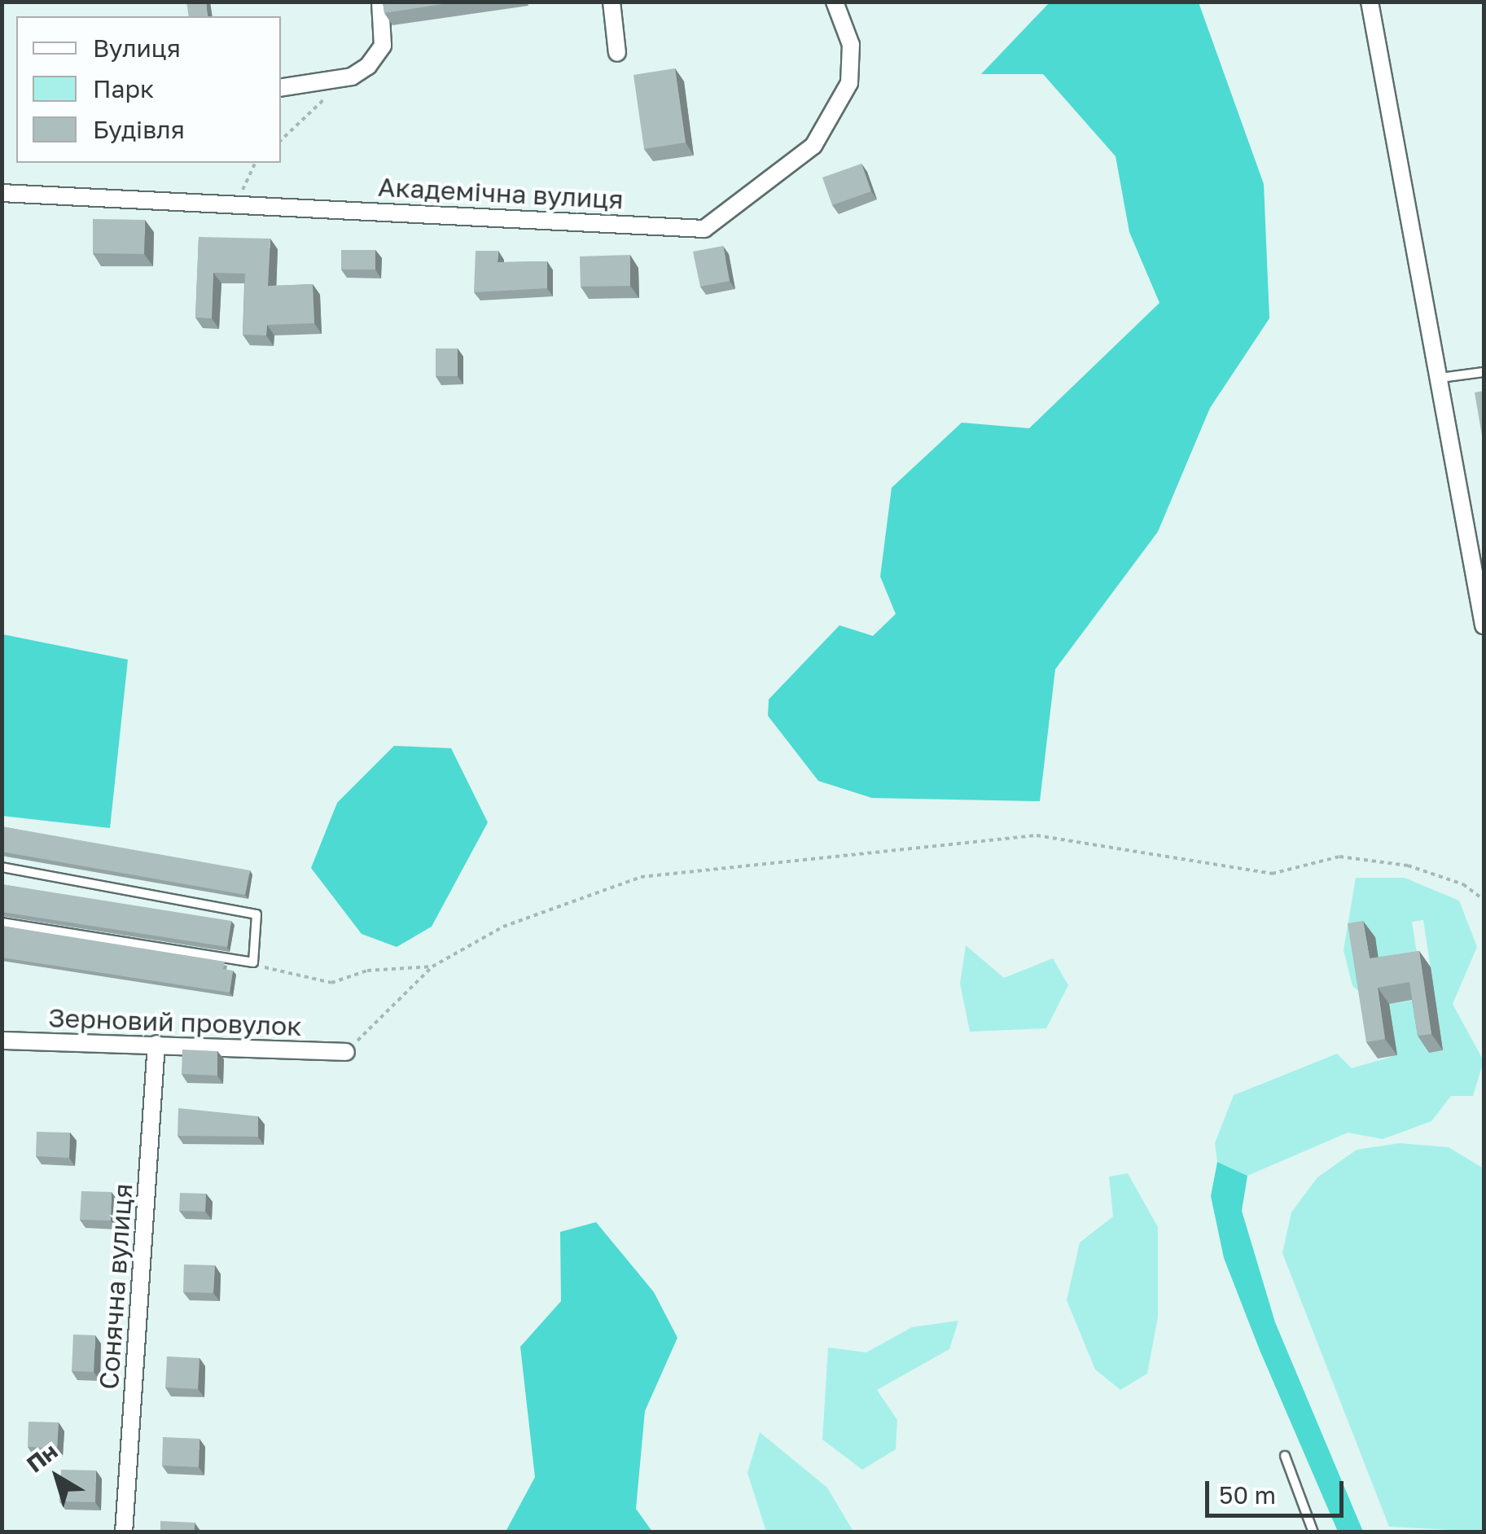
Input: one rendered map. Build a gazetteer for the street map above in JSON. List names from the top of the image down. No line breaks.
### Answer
{"streets":{"street":["Академічна вулиця","Зерновий провулок","Сонячна вулиця"]},"crossings":[["Зерновий провулок","Сонячна вулиця"]],"legend":["Вулиця","Парк","Будівля"],"scale_bar":"50 m","north":"top left"}
